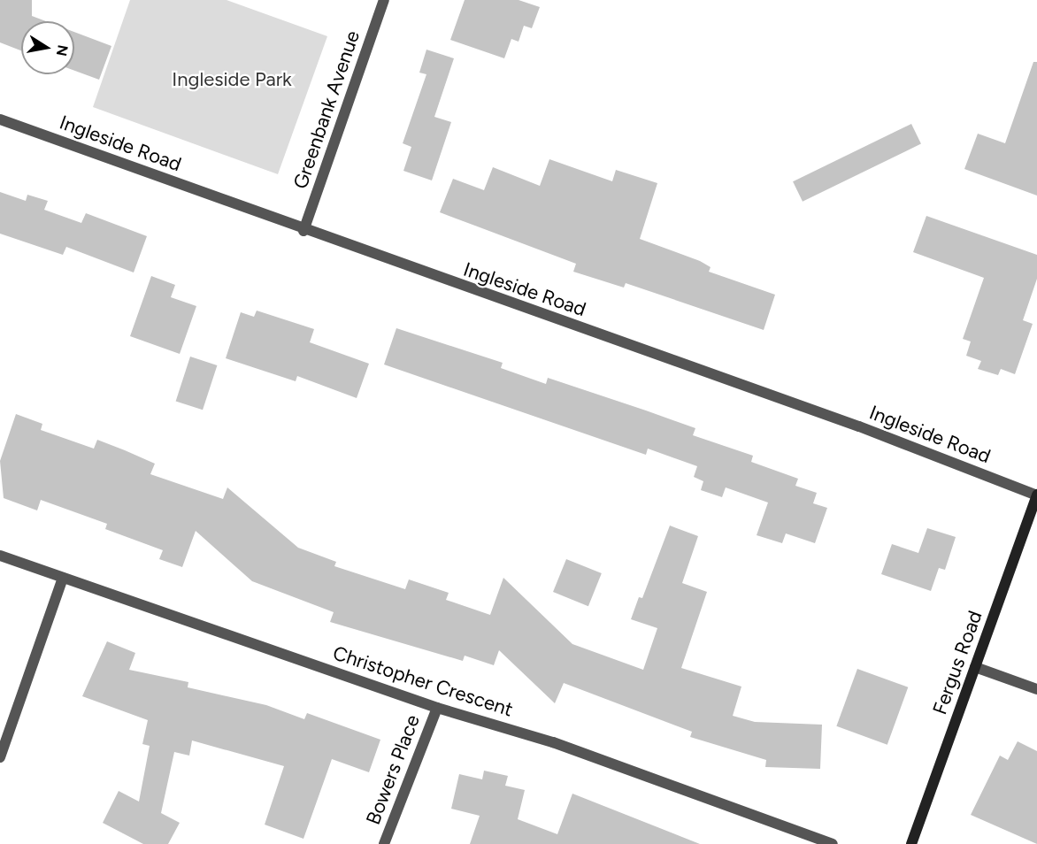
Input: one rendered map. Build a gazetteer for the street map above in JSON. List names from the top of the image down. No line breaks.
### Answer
{"streets":{"street":["Greenbank Avenue","Ingleside Road","Fergus Road","Christopher Crescent","Bowers Place"]},"crossings":[["Greenbank Avenue","Ingleside Road"],["Ingleside Road","Fergus Road"],["Christopher Crescent","Bowers Place"]],"parks":["Ingleside Park"],"north":"right"}
